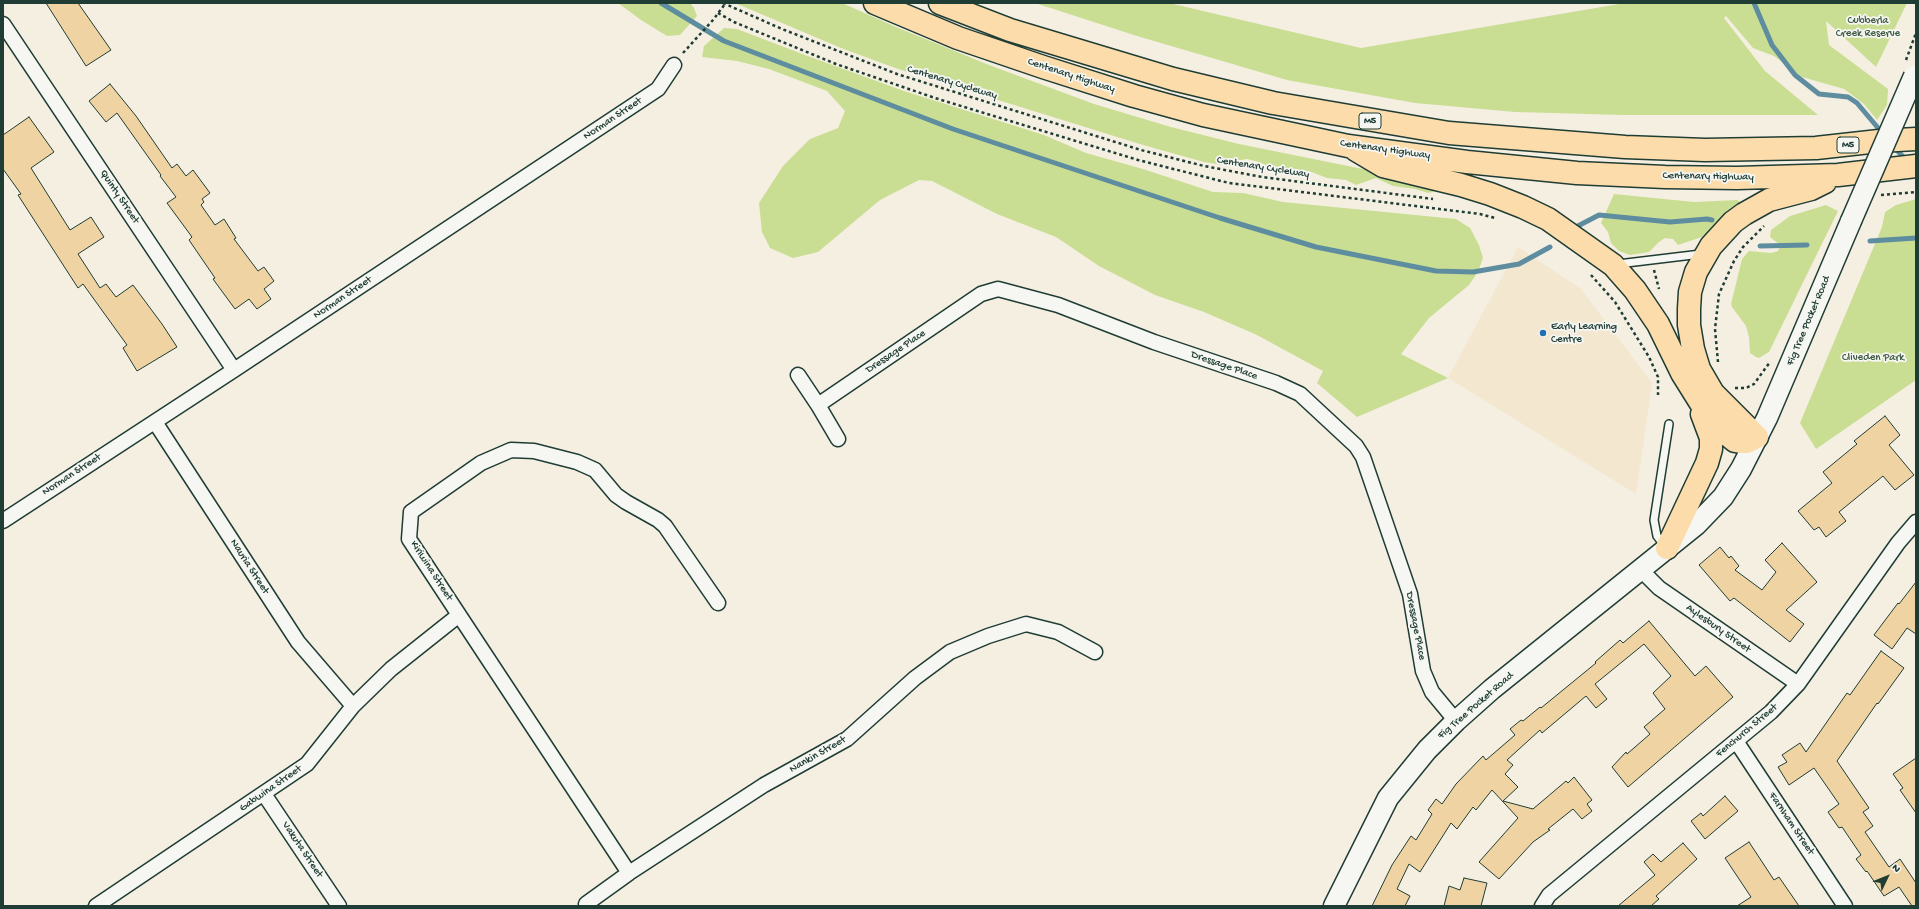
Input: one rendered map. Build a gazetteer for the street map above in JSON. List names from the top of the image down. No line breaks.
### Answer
{"streets":{"highway":["Centenary Highway","M5"],"main road":["Fig Tree Pocket Road"],"street":["Norman Street","Quinty Street","Dressage Place","Nauria Street","Kiriwina Street","Aylesbury Street","Fenchurch Street","Nankin Street","Gabwina Street","Farnham Street","Vakuta Street"],"path":["Centenary Cycleway"]},"crossings":[["Norman Street","Quinty Street"],["Norman Street","Nauria Street"],["Fig Tree Pocket Road","Dressage Place"],["Fig Tree Pocket Road","Aylesbury Street"],["Nauria Street","Gabwina Street"],["Kiriwina Street","Nankin Street"],["Kiriwina Street","Gabwina Street"],["Aylesbury Street","Fenchurch Street"],["Fenchurch Street","Farnham Street"],["Gabwina Street","Vakuta Street"]],"parks":["Cubberla Creek Reserve","Cliveden Park"],"places":["Early Learning Centre"],"north":"top right"}
